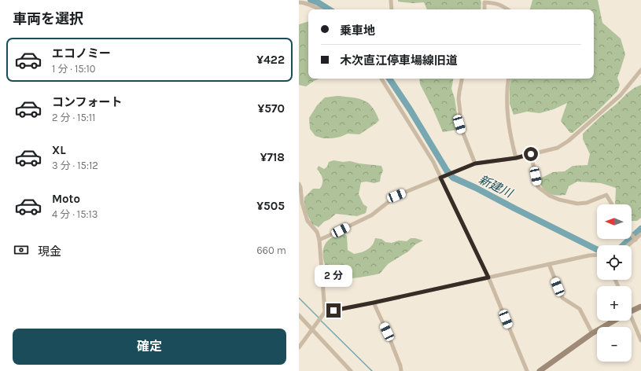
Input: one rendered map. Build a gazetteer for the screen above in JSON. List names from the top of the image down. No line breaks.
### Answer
{"water":["新建川"],"north":"left","page":{"heading":"車両を選択","banner":["乗車地","木次直江停車場線旧道"],"list":[{"name":"エコノミー","note":"1 分 · 15:10","value":"¥422"},{"name":"コンフォート","note":"2 分 · 15:11","value":"¥570"},{"name":"XL","note":"3 分 · 15:12","value":"¥718"},{"name":"Moto","note":"4 分 · 15:13","value":"¥505"}],"map_buttons":["+","−"],"pay":["現金","660 m"],"bubble":"2 分","buttons":"確定"}}
